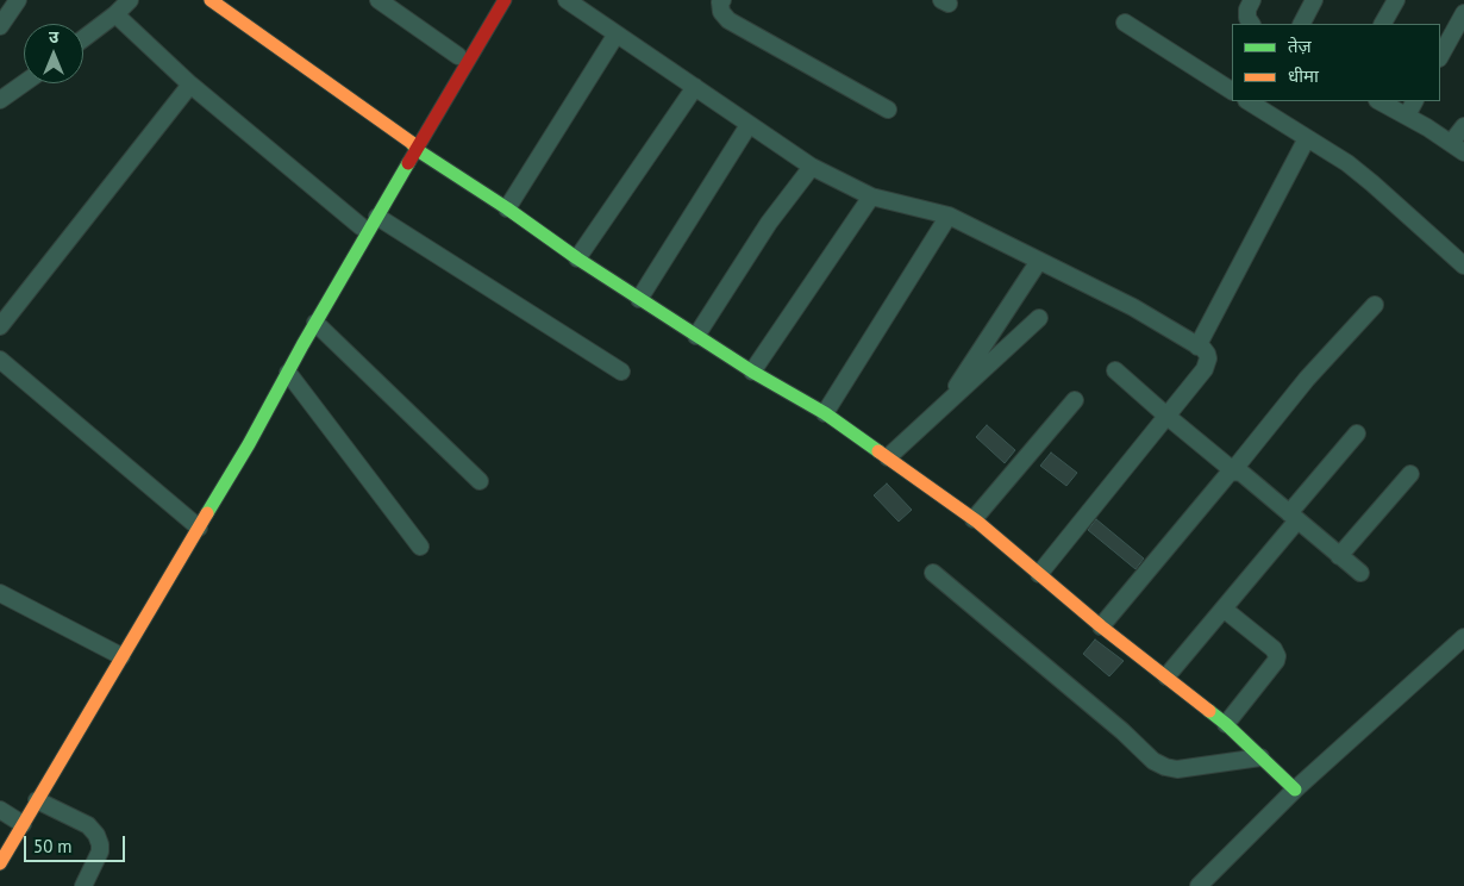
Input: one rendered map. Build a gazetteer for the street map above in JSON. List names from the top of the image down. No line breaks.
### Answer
{"legend":["तेज़","धीमा"],"scale_bar":"50 m","north":"top"}
